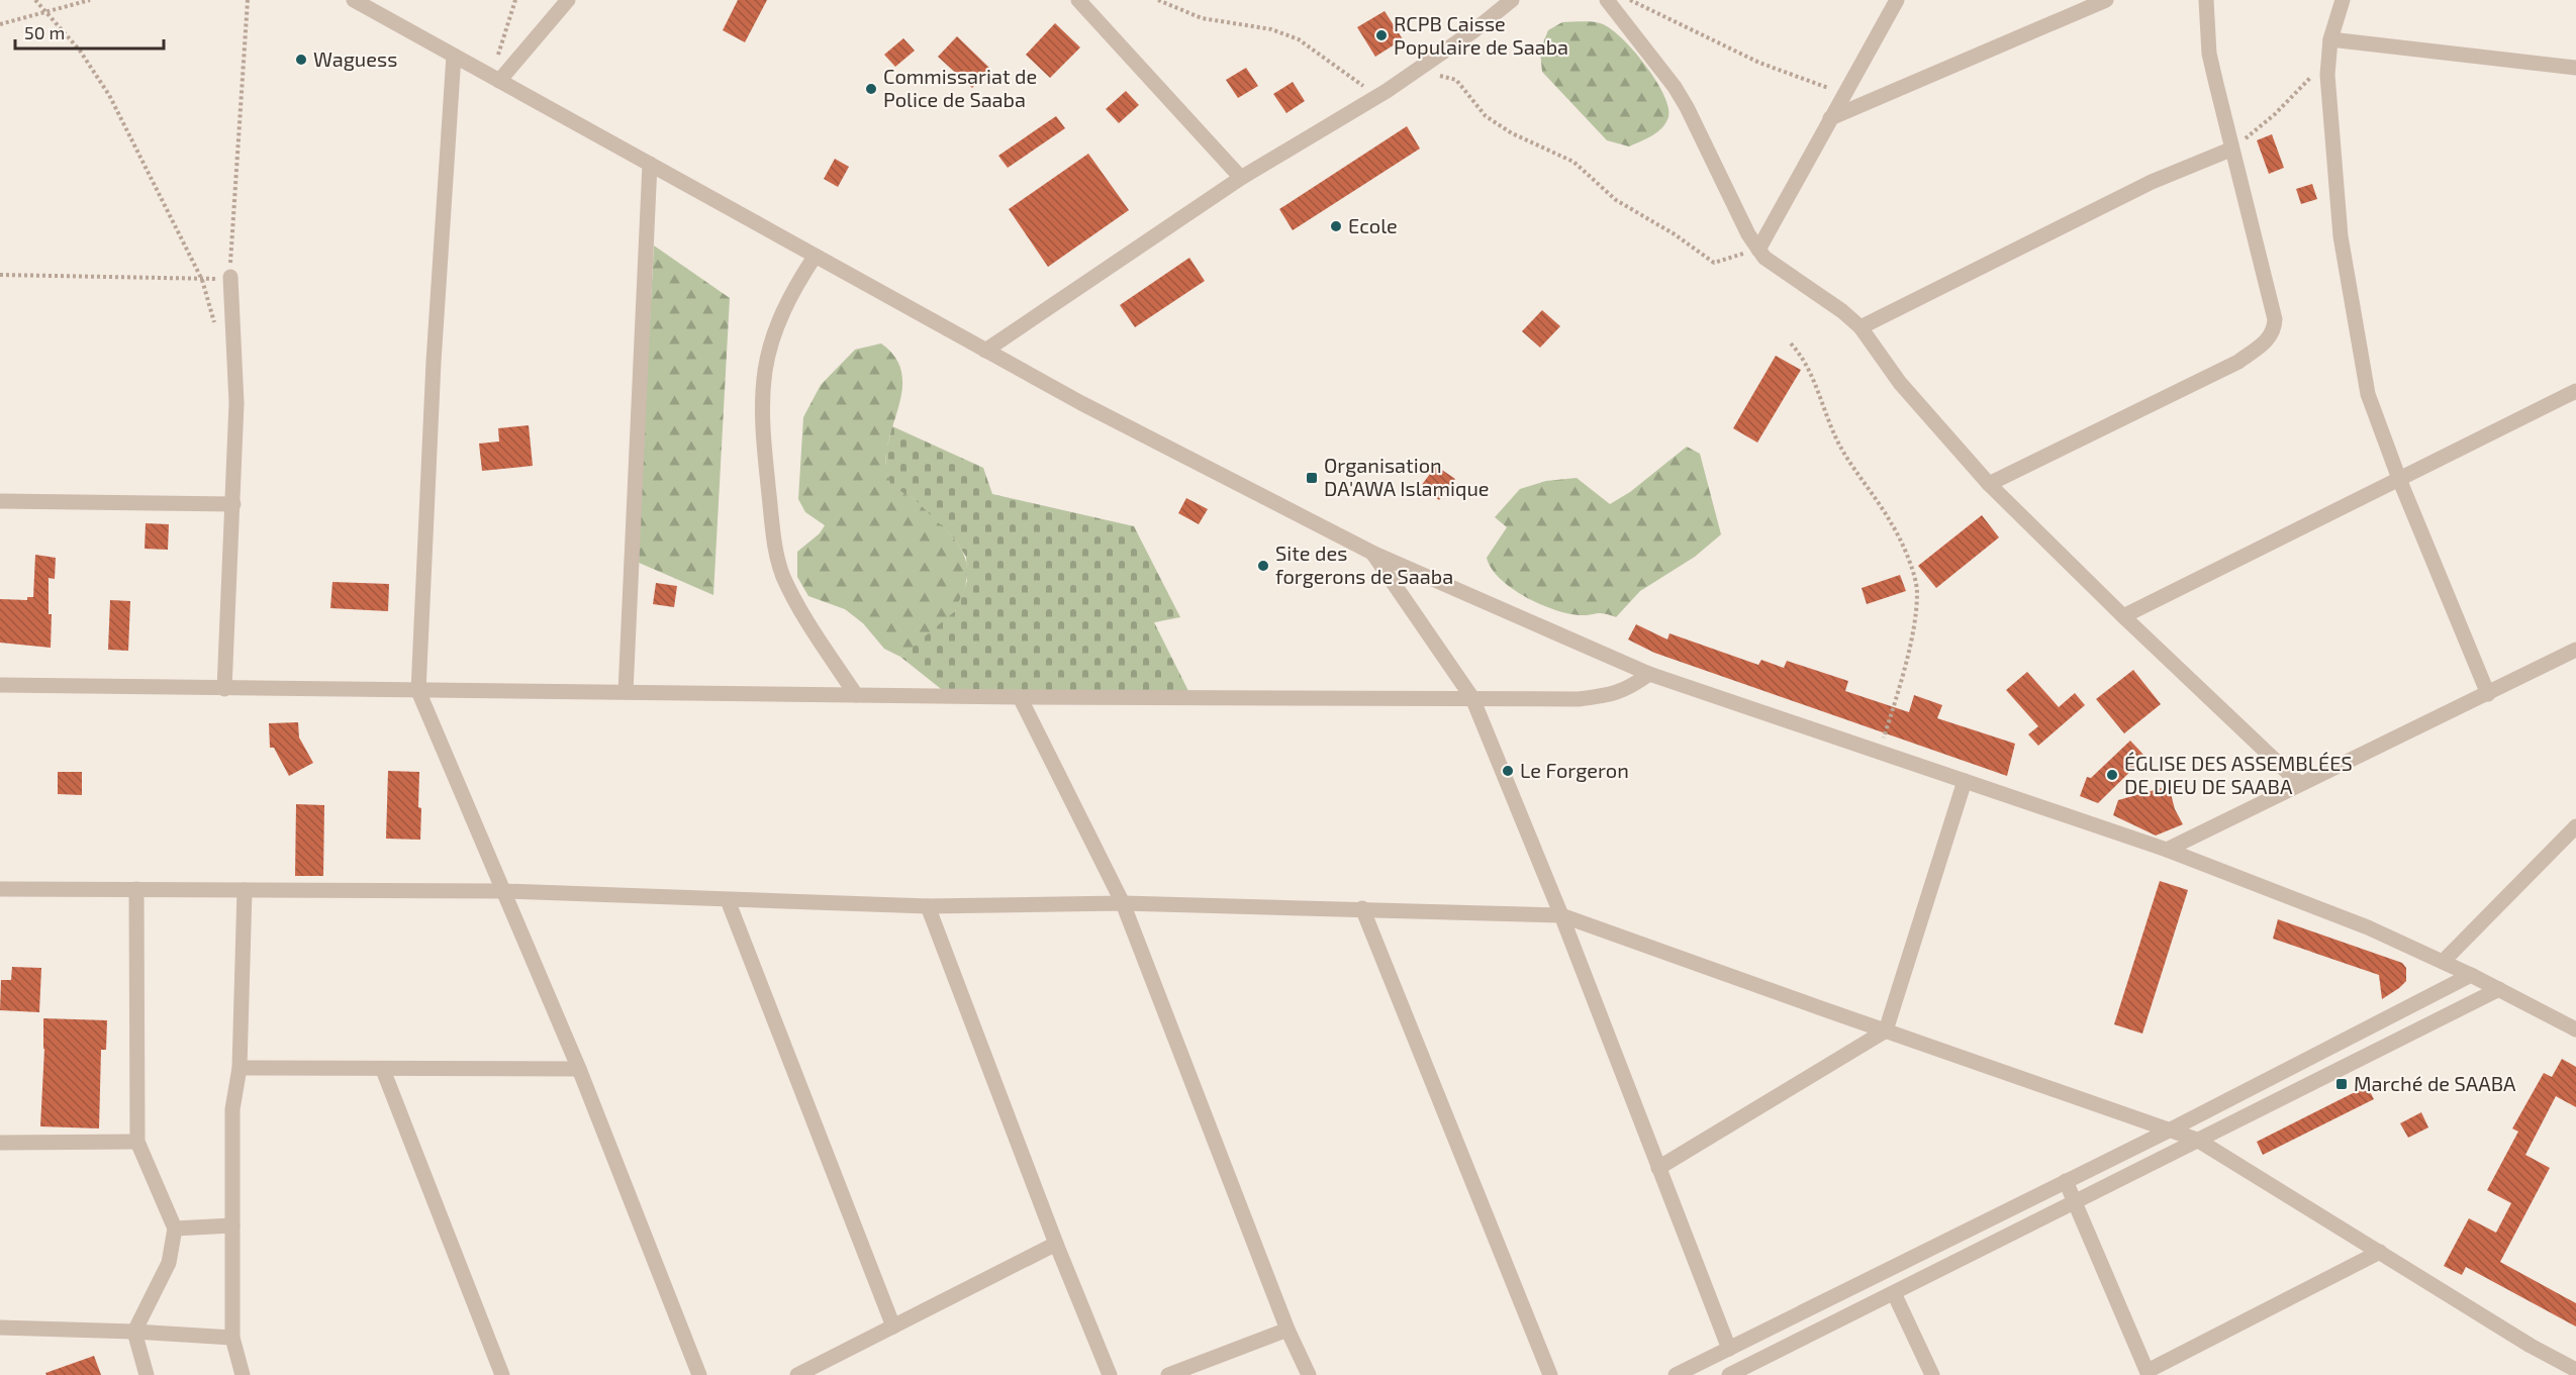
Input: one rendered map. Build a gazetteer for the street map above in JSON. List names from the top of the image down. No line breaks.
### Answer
{"places":{"other":["RCPB Caisse Populaire de Saaba","Waguess","Commissariat de Police de Saaba","Ecole","Site des forgerons de Saaba","Le Forgeron","ÉGLISE DES ASSEMBLÉES DE DIEU DE SAABA"],"transit":["Organisation DA'AWA Islamique","Marché de SAABA"]},"scale_bar":"50 m"}
